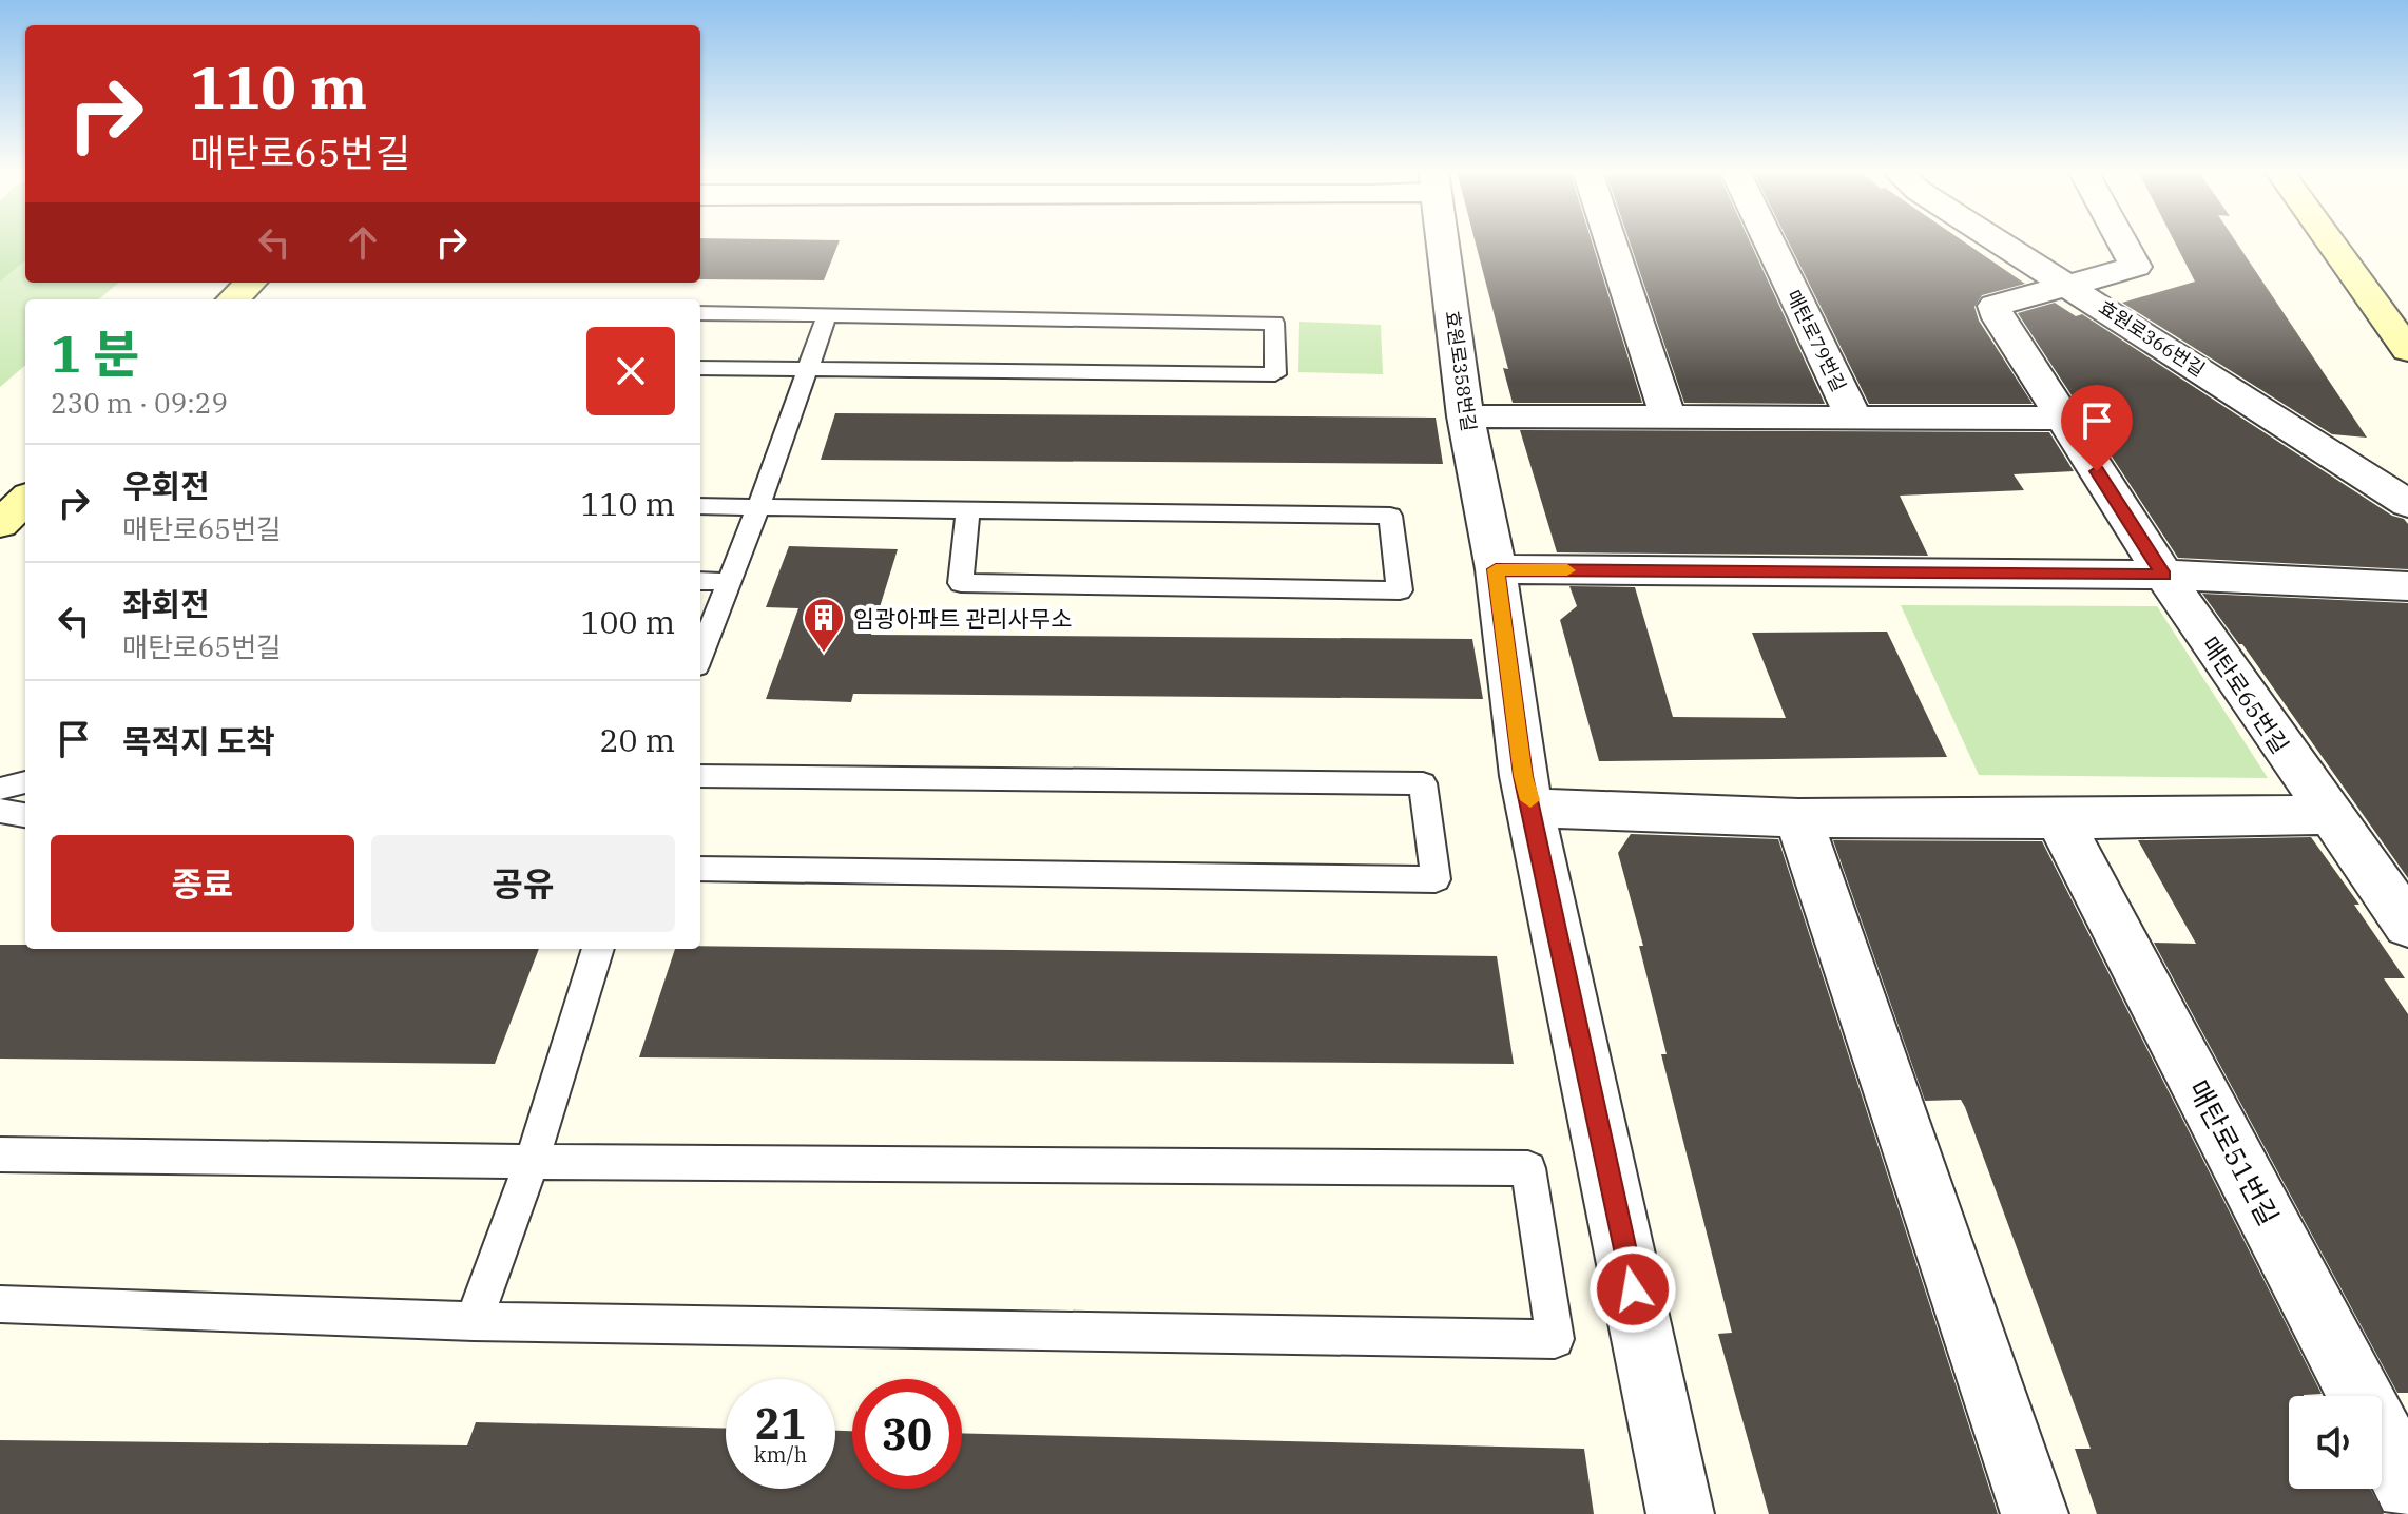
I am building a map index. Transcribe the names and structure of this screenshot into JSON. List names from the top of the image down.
{
  "streets": {
    "street": [
      "효원로366번길",
      "매탄로79번길",
      "효원로358번길",
      "매탄로65번길",
      "매탄로51번길"
    ]
  },
  "crossings": [
    ["효원로366번길", "매탄로65번길"]
  ],
  "places": {
    "building": ["임광아파트 관리사무소"]
  },
  "page": {
    "turn": ["110 m", "매탄로65번길"],
    "heading": ["1 분", "230 m · 09:29"],
    "list": [
      {
        "name": "우회전",
        "note": "매탄로65번길",
        "value": "110 m"
      },
      {
        "name": "좌회전",
        "note": "매탄로65번길",
        "value": "100 m"
      },
      {
        "name": "목적지 도착",
        "value": "20 m"
      }
    ],
    "buttons": ["종료", "공유"],
    "speed": "21 km/h",
    "limit": "30"
  }
}
